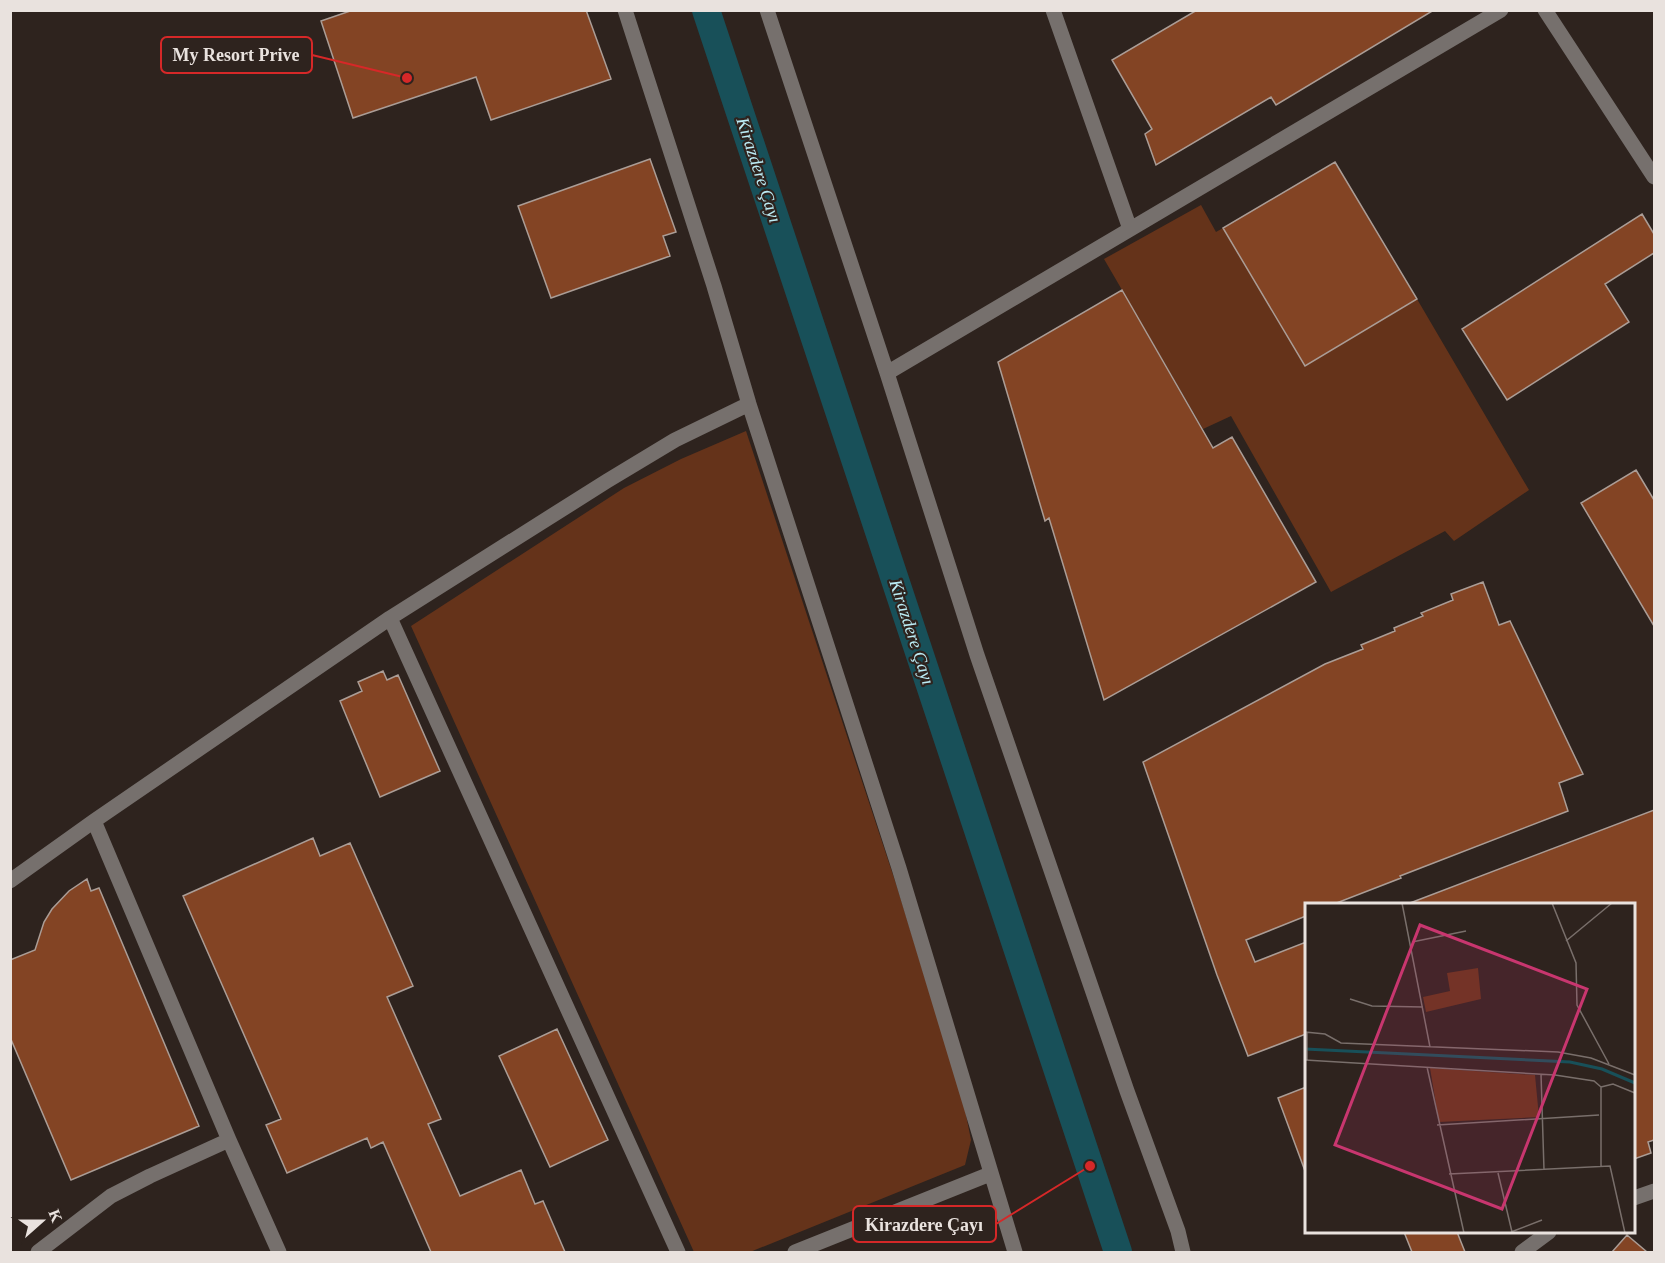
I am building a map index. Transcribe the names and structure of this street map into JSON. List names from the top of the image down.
{
  "water": ["Kirazdere Çayı"],
  "places": ["My Resort Prive", "Kirazdere Çayı"],
  "north": "right"
}
